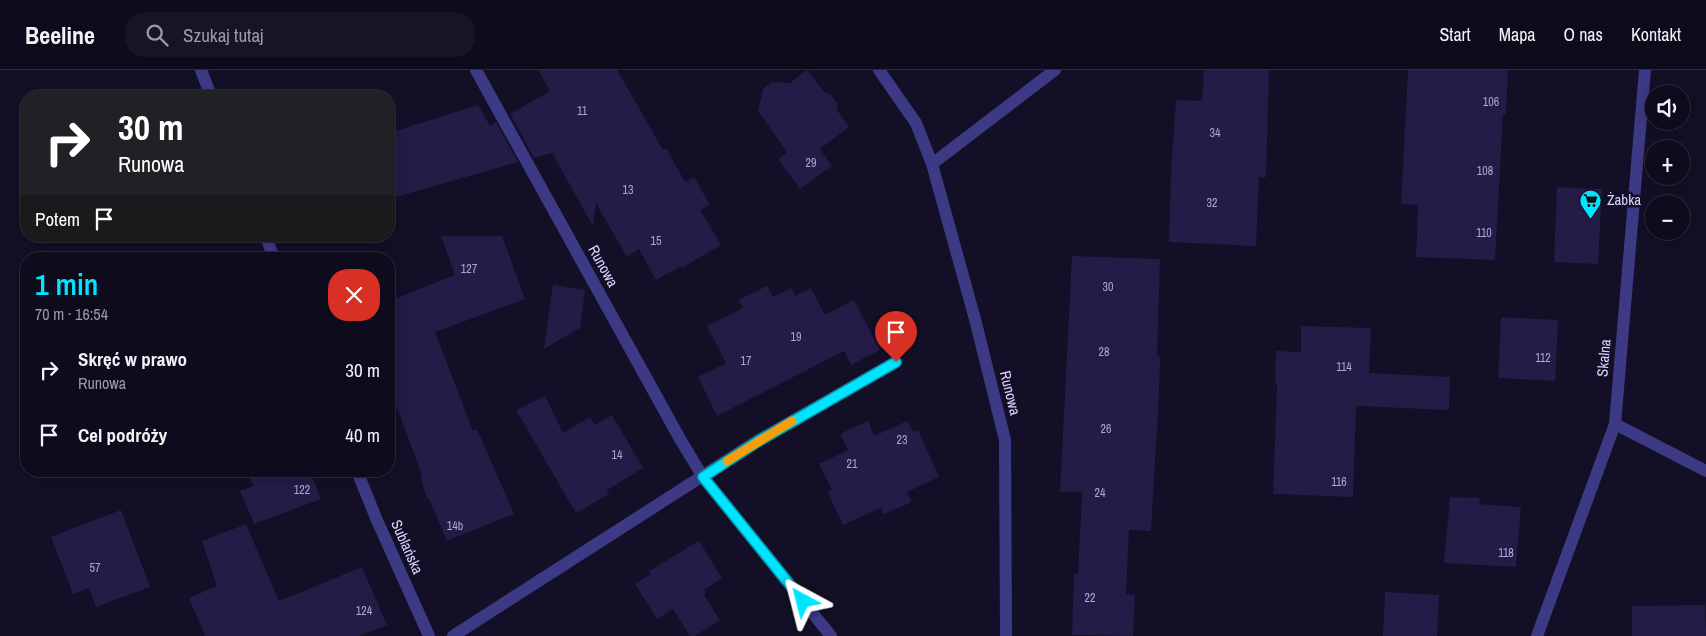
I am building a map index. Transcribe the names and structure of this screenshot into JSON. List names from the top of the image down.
{
  "streets": {
    "street": ["Runowa", "Skalna", "Sublańska"]
  },
  "places": {
    "supermarket": ["Żabka"]
  },
  "house_numbers": [
    "106",
    "11",
    "34",
    "29",
    "108",
    "13",
    "32",
    "110",
    "15",
    "127",
    "30",
    "19",
    "28",
    "112",
    "17",
    "114",
    "26",
    "23",
    "14",
    "21",
    "116",
    "122",
    "24",
    "14b",
    "118",
    "57",
    "22",
    "124"
  ],
  "page": {
    "header": "Beeline",
    "search": "Szukaj tutaj",
    "nav": [
      "Start",
      "Mapa",
      "O nas",
      "Kontakt"
    ],
    "map_buttons": ["+", "−"],
    "turn": ["30 m", "Runowa"],
    "then": "Potem",
    "heading": ["1 min", "70 m · 16:54"],
    "list": [
      {
        "name": "Skręć w prawo",
        "note": "Runowa",
        "value": "30 m"
      },
      {
        "name": "Cel podróży",
        "value": "40 m"
      }
    ]
  }
}
